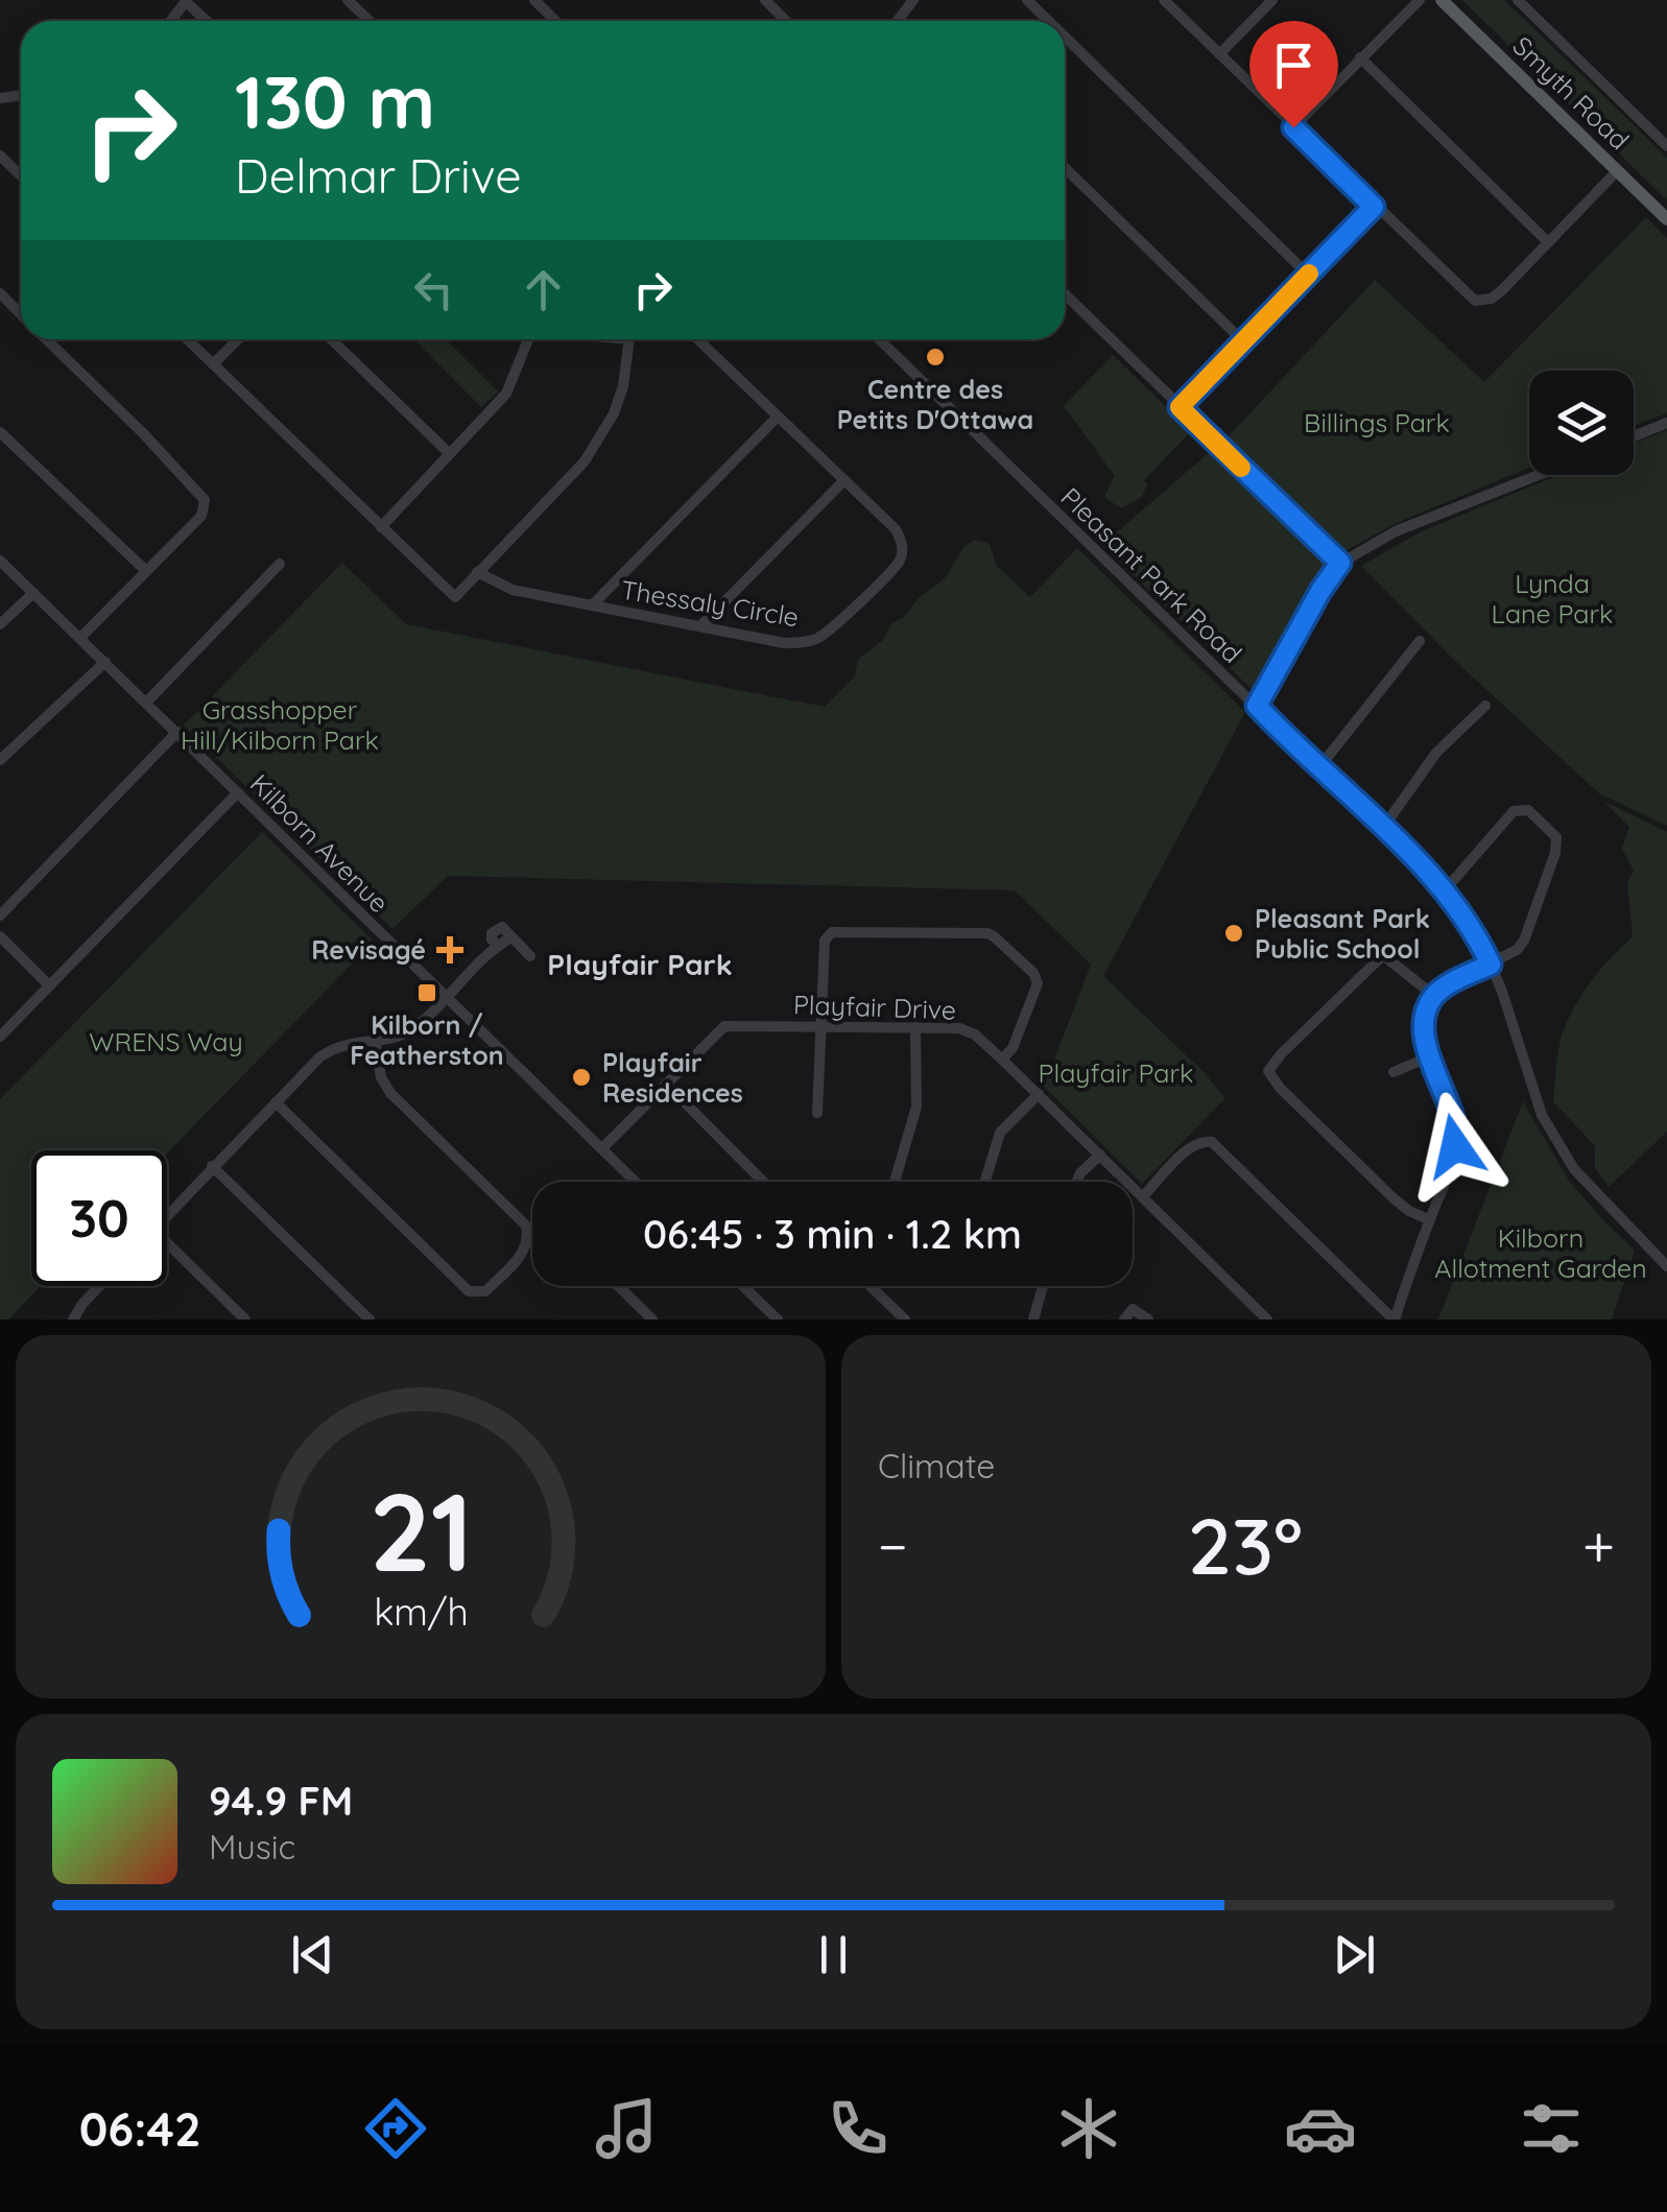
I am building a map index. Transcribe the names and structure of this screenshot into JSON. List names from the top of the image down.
{
  "streets": {
    "main road": ["Smyth Road"],
    "street": [
      "Pleasant Park Road",
      "Thessaly Circle",
      "Kilborn Avenue",
      "Playfair Drive"
    ]
  },
  "crossings": [
    ["Kilborn Avenue", "Playfair Drive"]
  ],
  "districts": ["Playfair Park"],
  "parks": [
    "Billings Park",
    "Lynda Lane Park",
    "Grasshopper Hill/Kilborn Park",
    "WRENS Way",
    "Playfair Park",
    "Kilborn Allotment Garden"
  ],
  "places": {
    "other": ["Centre des Petits D'Ottawa", "Pleasant Park Public School", "Playfair Residences"],
    "health": ["Revisagé"],
    "transit": ["Kilborn / Featherston"]
  },
  "page": {
    "turn": ["130 m", "Delmar Drive"],
    "limit": "30",
    "trip": "06:45 · 3 min · 1.2 km",
    "tile": "Climate",
    "heat": ["−", "23°", "+"],
    "song": ["94.9 FM", "Music"],
    "tabs": "06:42",
    "gauge": ["21", "km/h"]
  }
}
